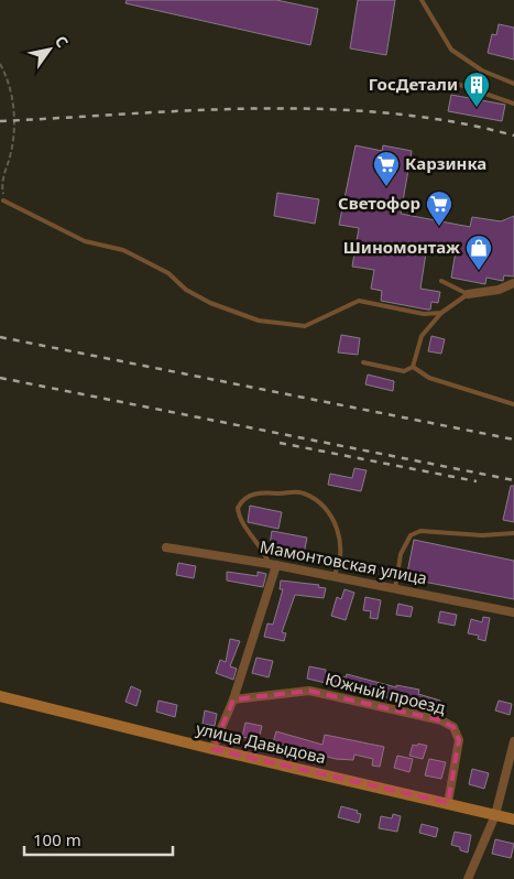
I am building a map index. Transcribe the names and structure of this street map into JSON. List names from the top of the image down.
{
  "streets": {
    "main road": ["улица Давыдова"],
    "street": ["Мамонтовская улица", "Южный проезд"]
  },
  "crossings": [
    ["Южный проезд", "улица Давыдова"]
  ],
  "places": {
    "building": ["ГосДетали"],
    "supermarket": ["Карзинка", "Светофор"],
    "shop": ["Шиномонтаж"]
  },
  "scale_bar": "100 m",
  "north": "top right"
}
